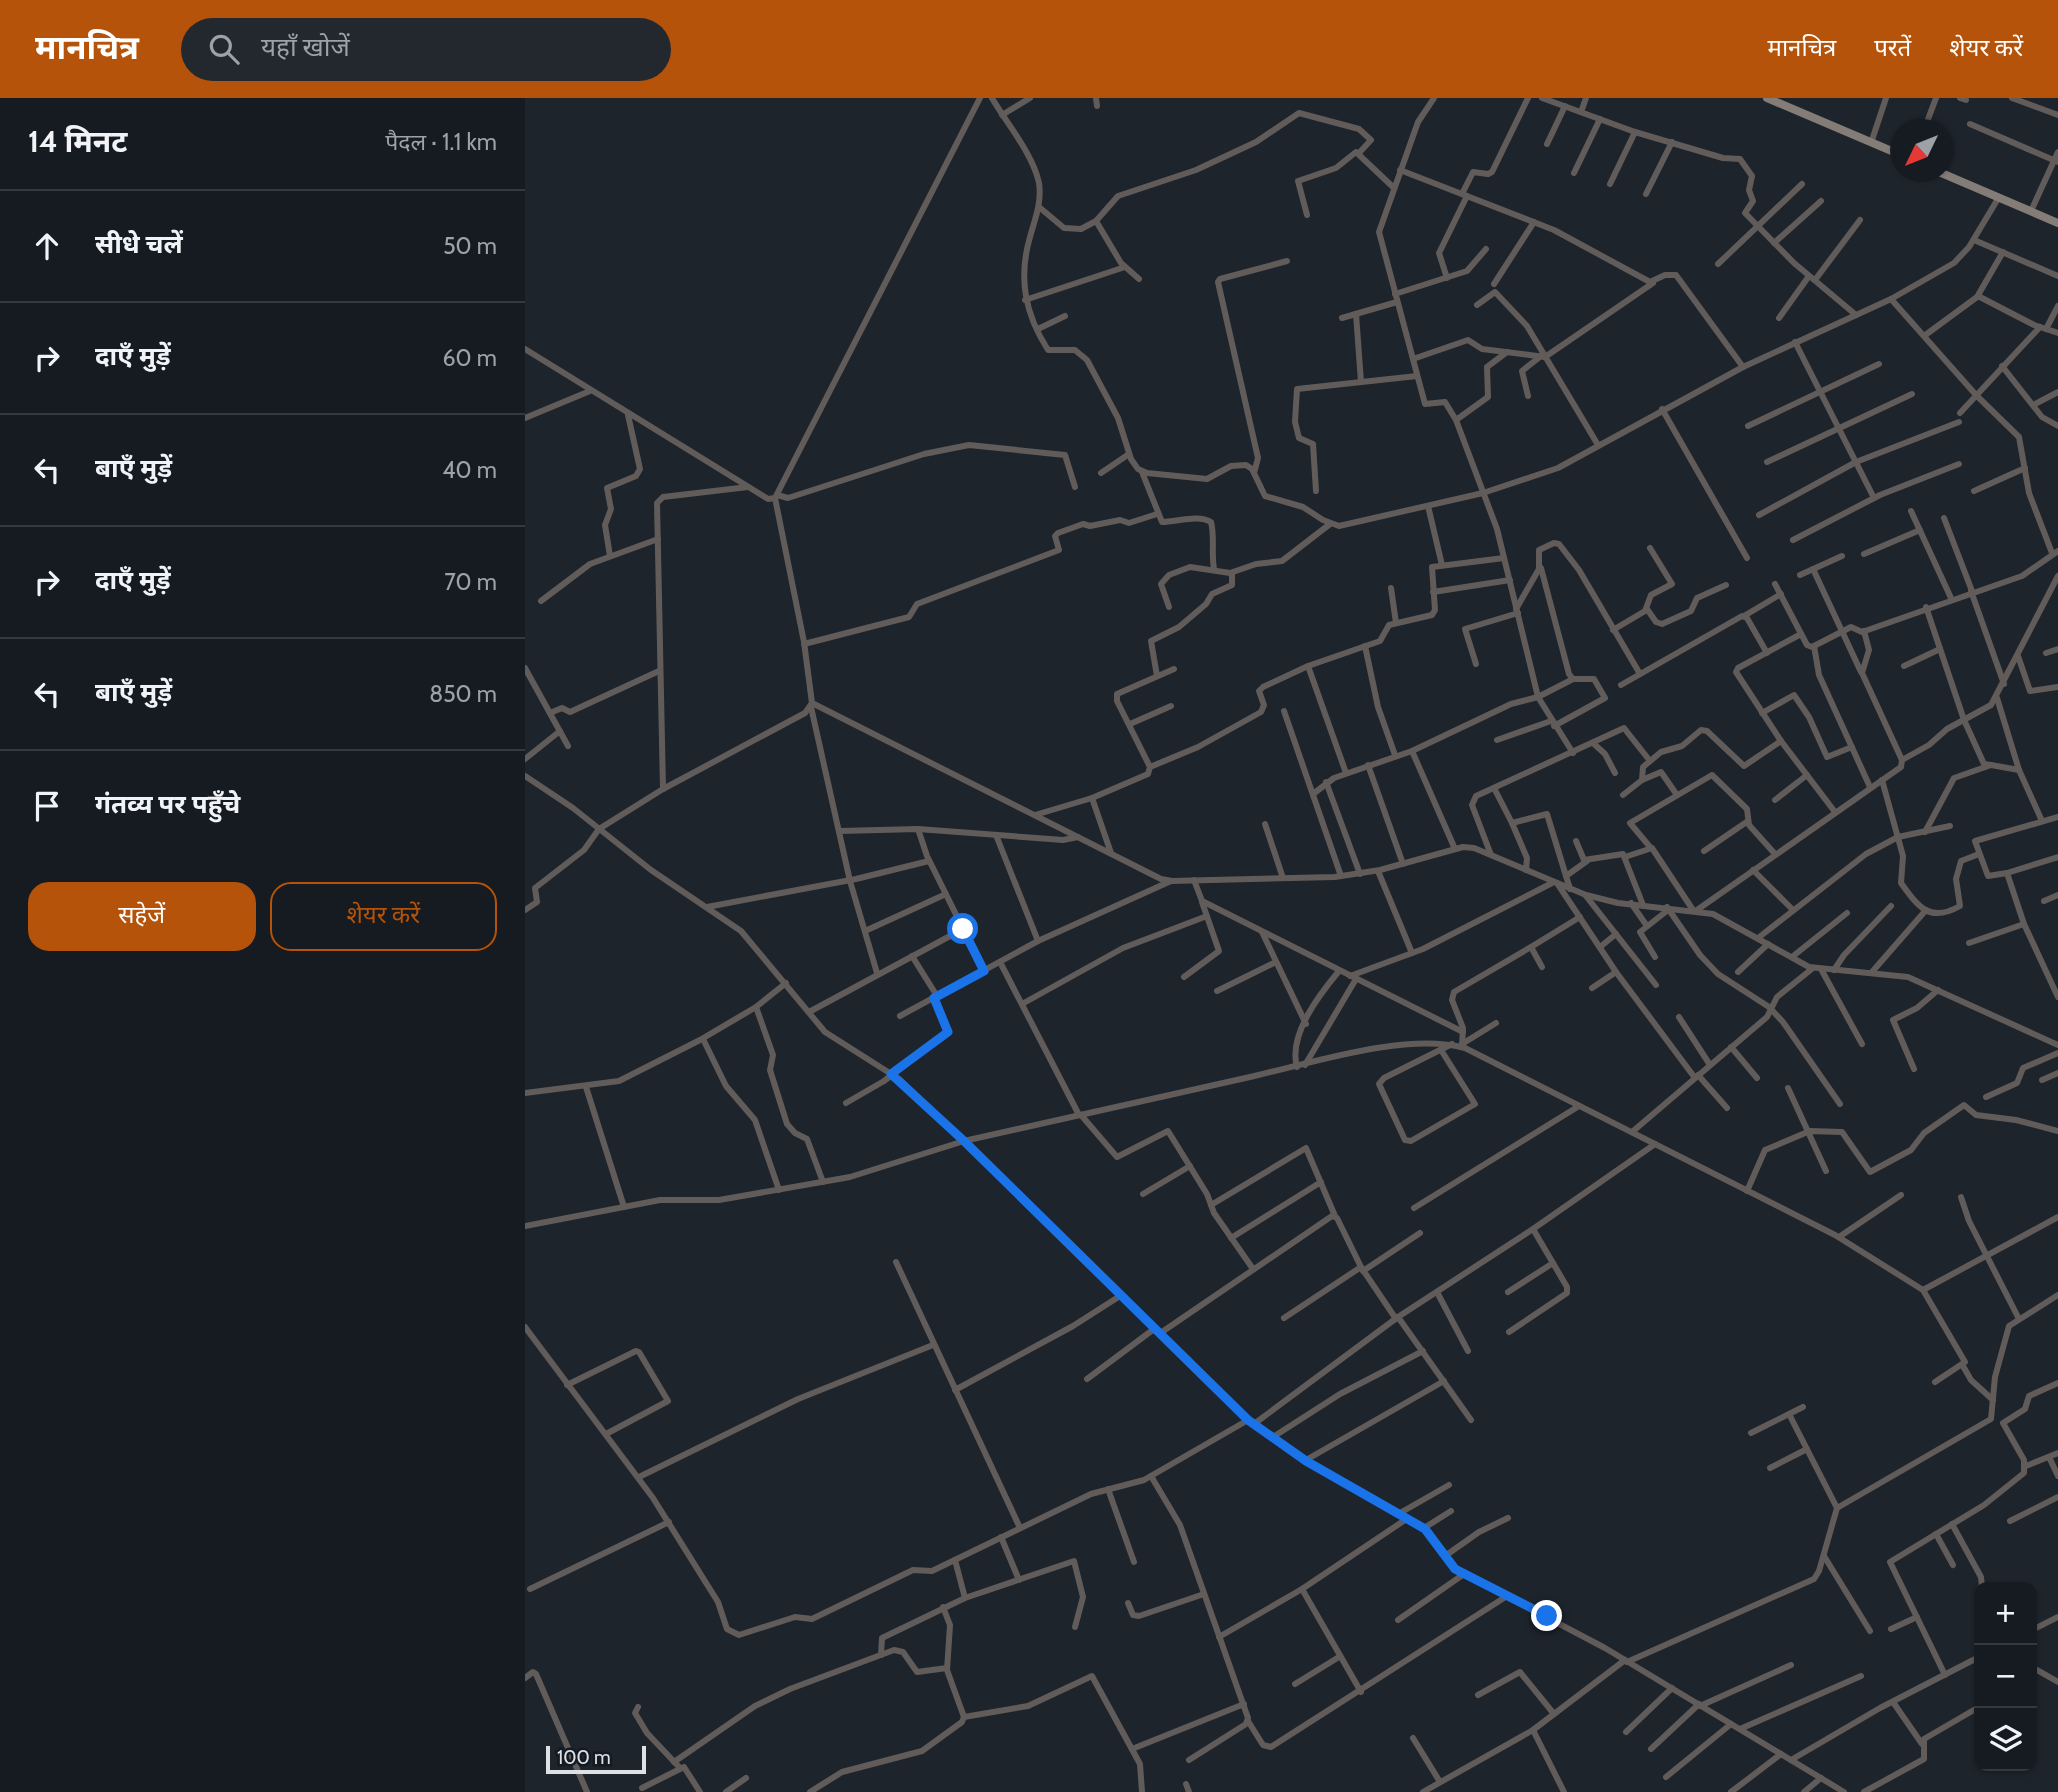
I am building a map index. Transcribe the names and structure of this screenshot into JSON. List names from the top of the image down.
{
  "scale_bar": "100 m",
  "north": "bottom left",
  "page": {
    "header": "मानचित्र",
    "search": "यहाँ खोजें",
    "nav": ["मानचित्र", "परतें", "शेयर करें"],
    "heading": ["14 मिनट", "पैदल · 1.1 km"],
    "list": [
      ["सीधे चलें", "50 m"],
      ["दाएँ मुड़ें", "60 m"],
      ["बाएँ मुड़ें", "40 m"],
      ["दाएँ मुड़ें", "70 m"],
      ["बाएँ मुड़ें", "850 m"],
      "गंतव्य पर पहुँचे"
    ],
    "buttons": ["सहेजें", "शेयर करें"],
    "map_buttons": ["+", "−"],
    "scale": "100 m"
  }
}
